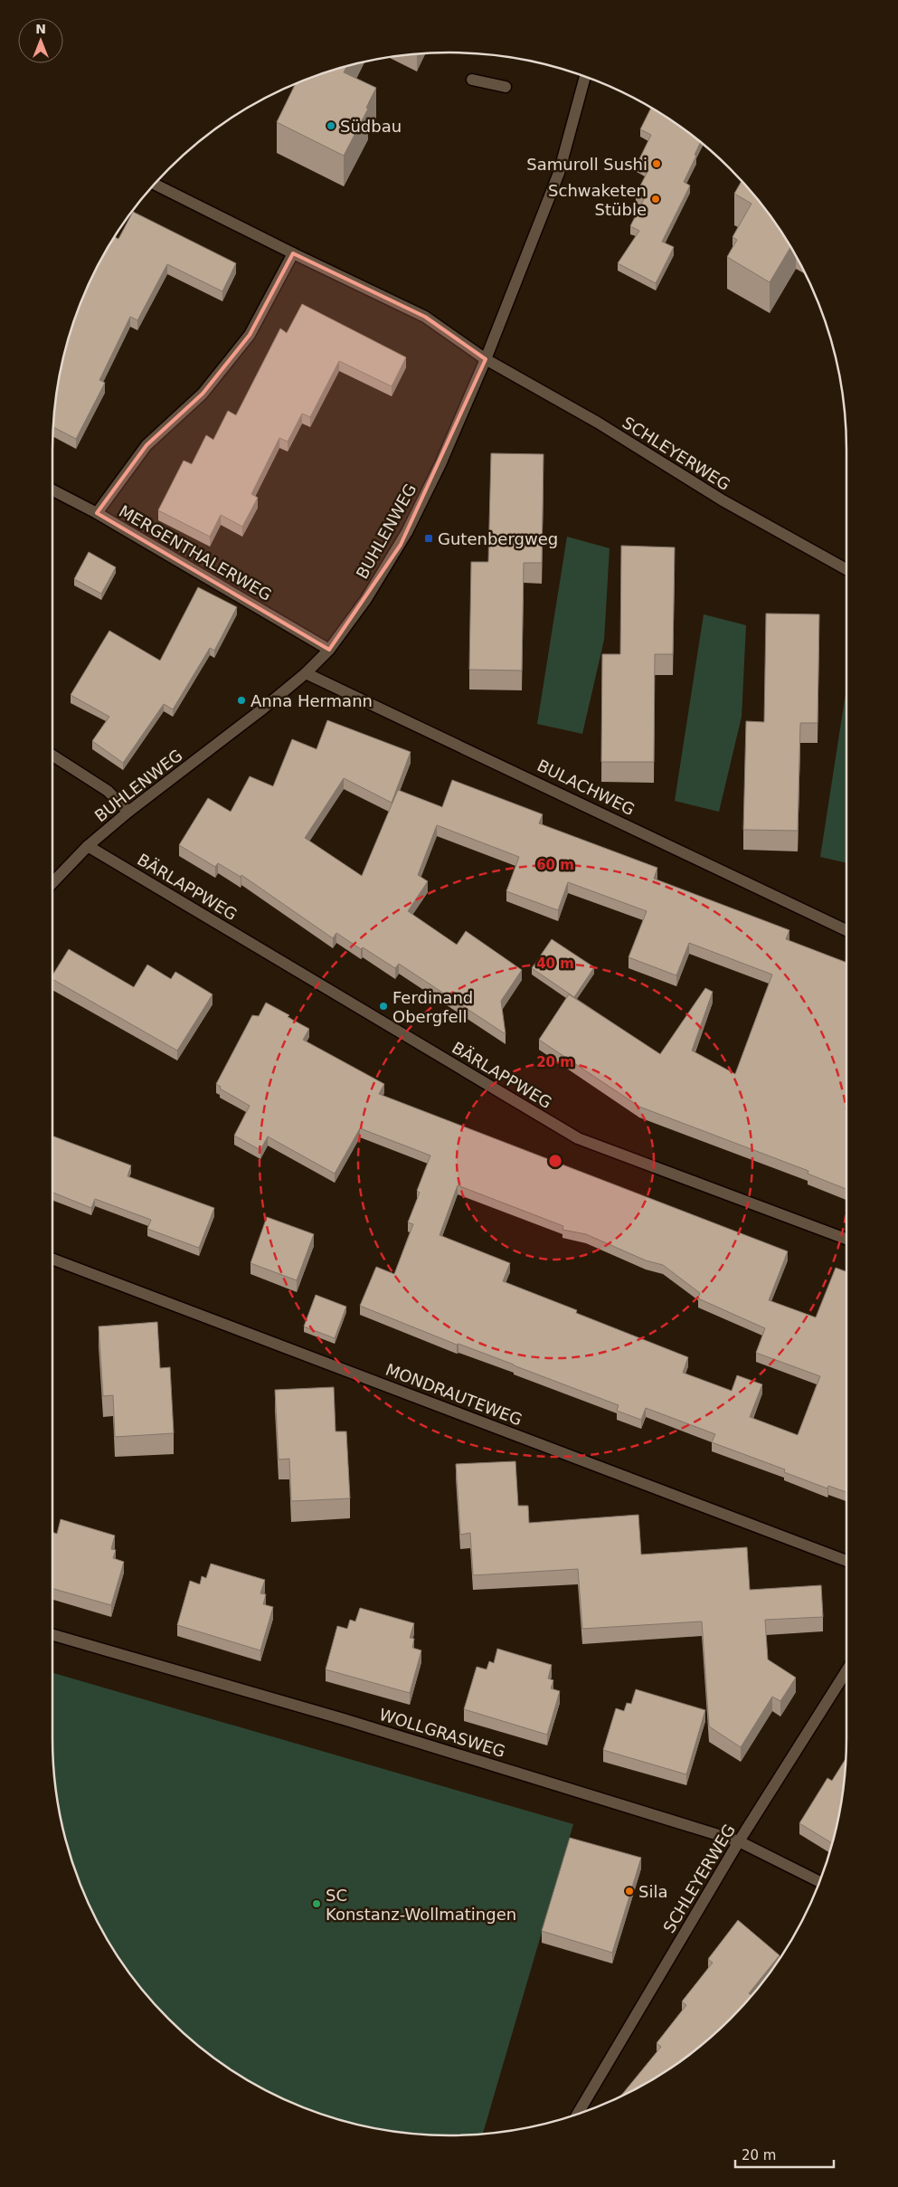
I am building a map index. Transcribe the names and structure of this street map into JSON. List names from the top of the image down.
{
  "streets": {
    "street": [
      "SCHLEYERWEG",
      "BUHLENWEG",
      "MERGENTHALERWEG",
      "BULACHWEG",
      "BÄRLAPPWEG",
      "MONDRAUTEWEG",
      "WOLLGRASWEG"
    ]
  },
  "crossings": [
    ["SCHLEYERWEG", "BUHLENWEG"],
    ["SCHLEYERWEG", "WOLLGRASWEG"],
    ["BUHLENWEG", "MERGENTHALERWEG"],
    ["BUHLENWEG", "BULACHWEG"],
    ["BUHLENWEG", "BÄRLAPPWEG"]
  ],
  "places": {
    "other": [
      "Südbau",
      "Samuroll Sushi",
      "Schwaketen Stüble",
      "Anna Hermann",
      "Ferdinand Obergfell",
      "Sila",
      "SC Konstanz-Wollmatingen"
    ],
    "transit": ["Gutenbergweg"]
  },
  "scale_bar": "20 m",
  "north": "top",
  "rings": ["60 m", "40 m", "20 m"]
}
